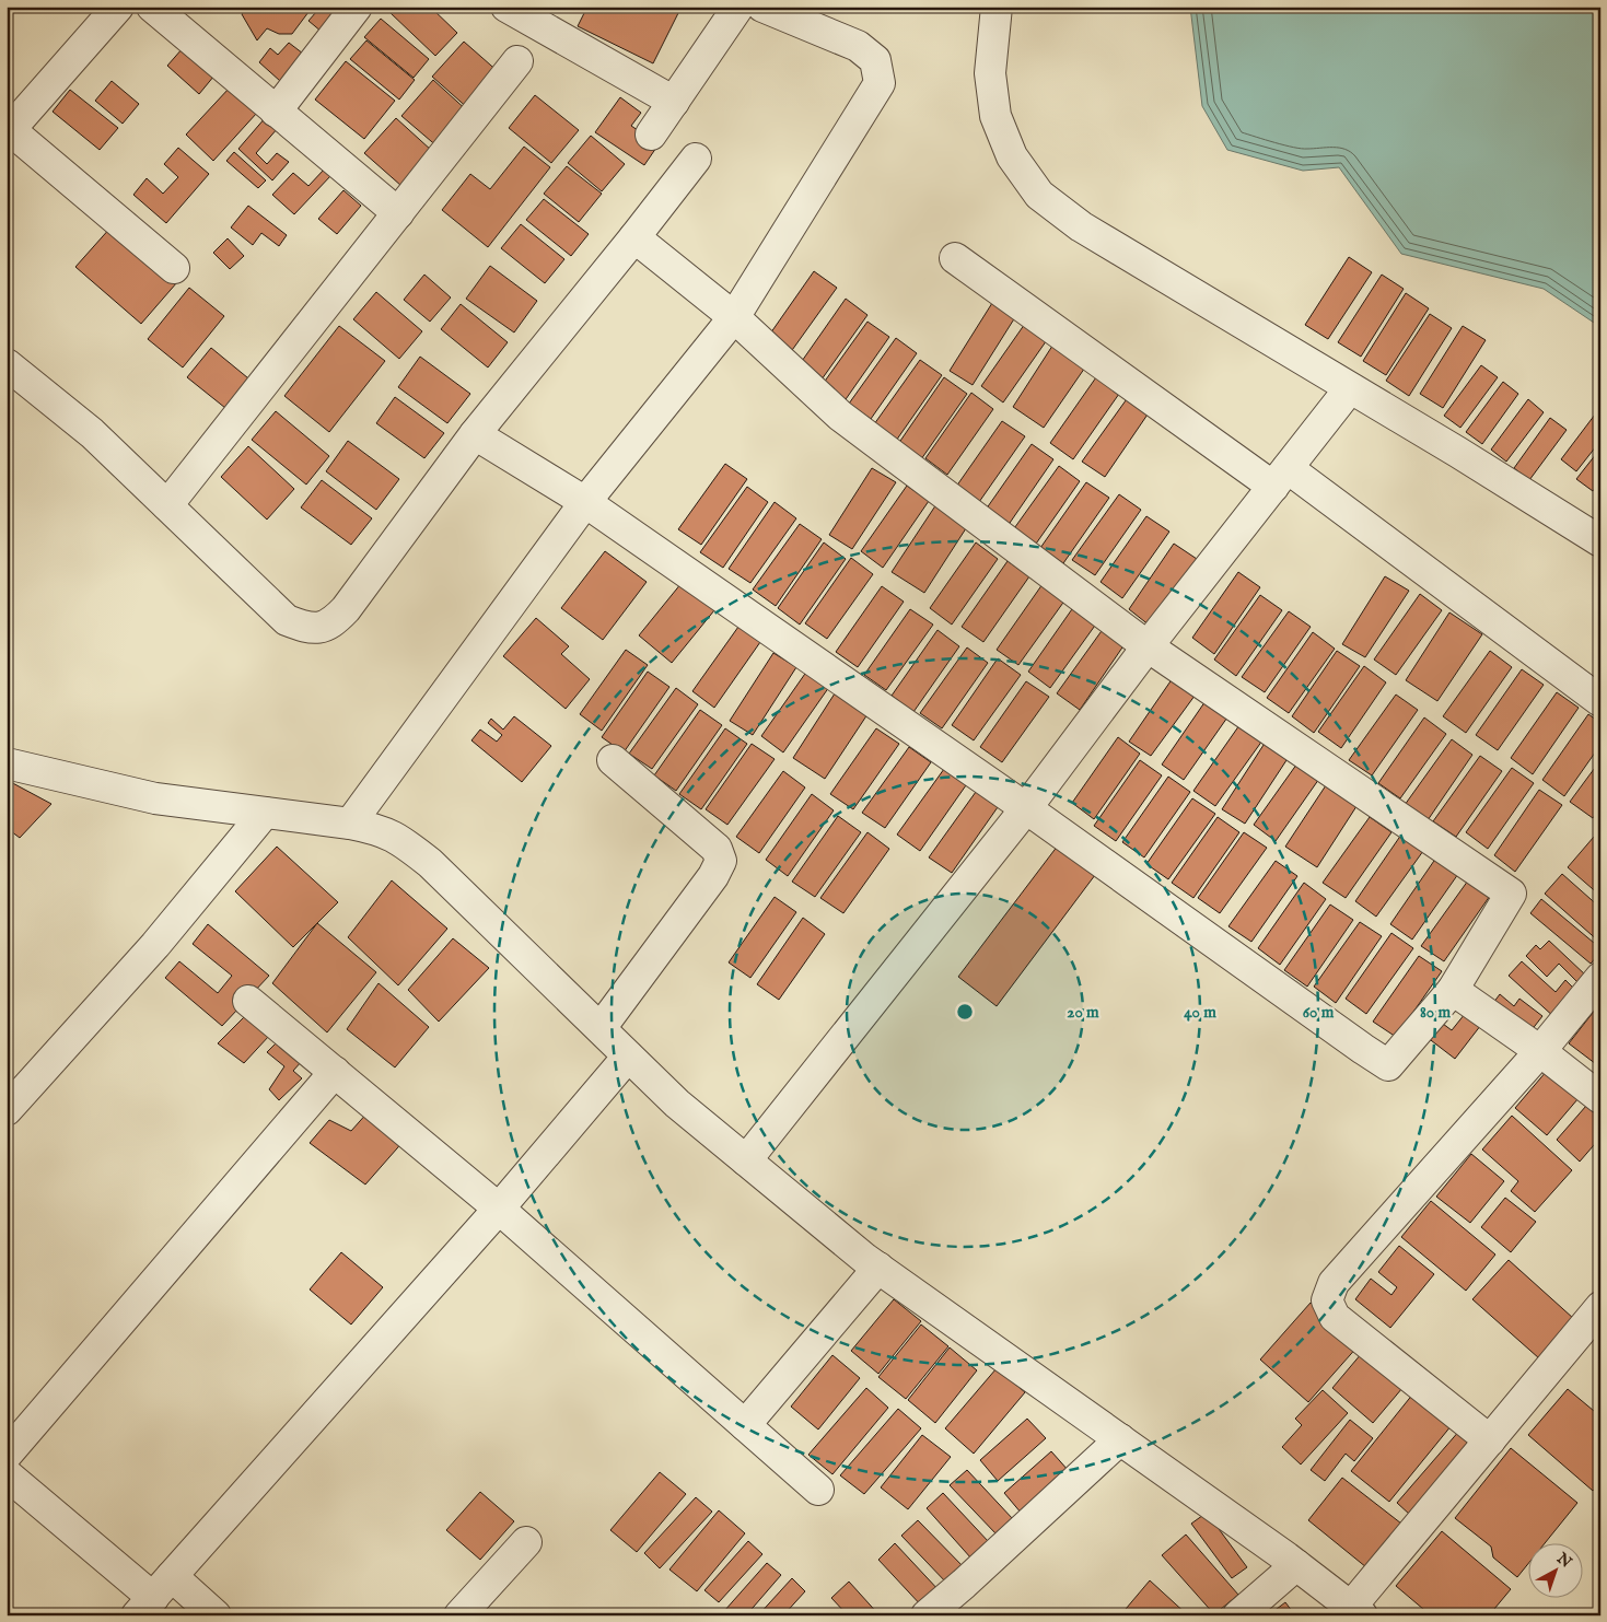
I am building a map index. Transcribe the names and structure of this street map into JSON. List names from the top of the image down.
{
  "north": "top right",
  "rings": [
    "20 m",
    "40 m",
    "60 m",
    "80 m"
  ]
}
